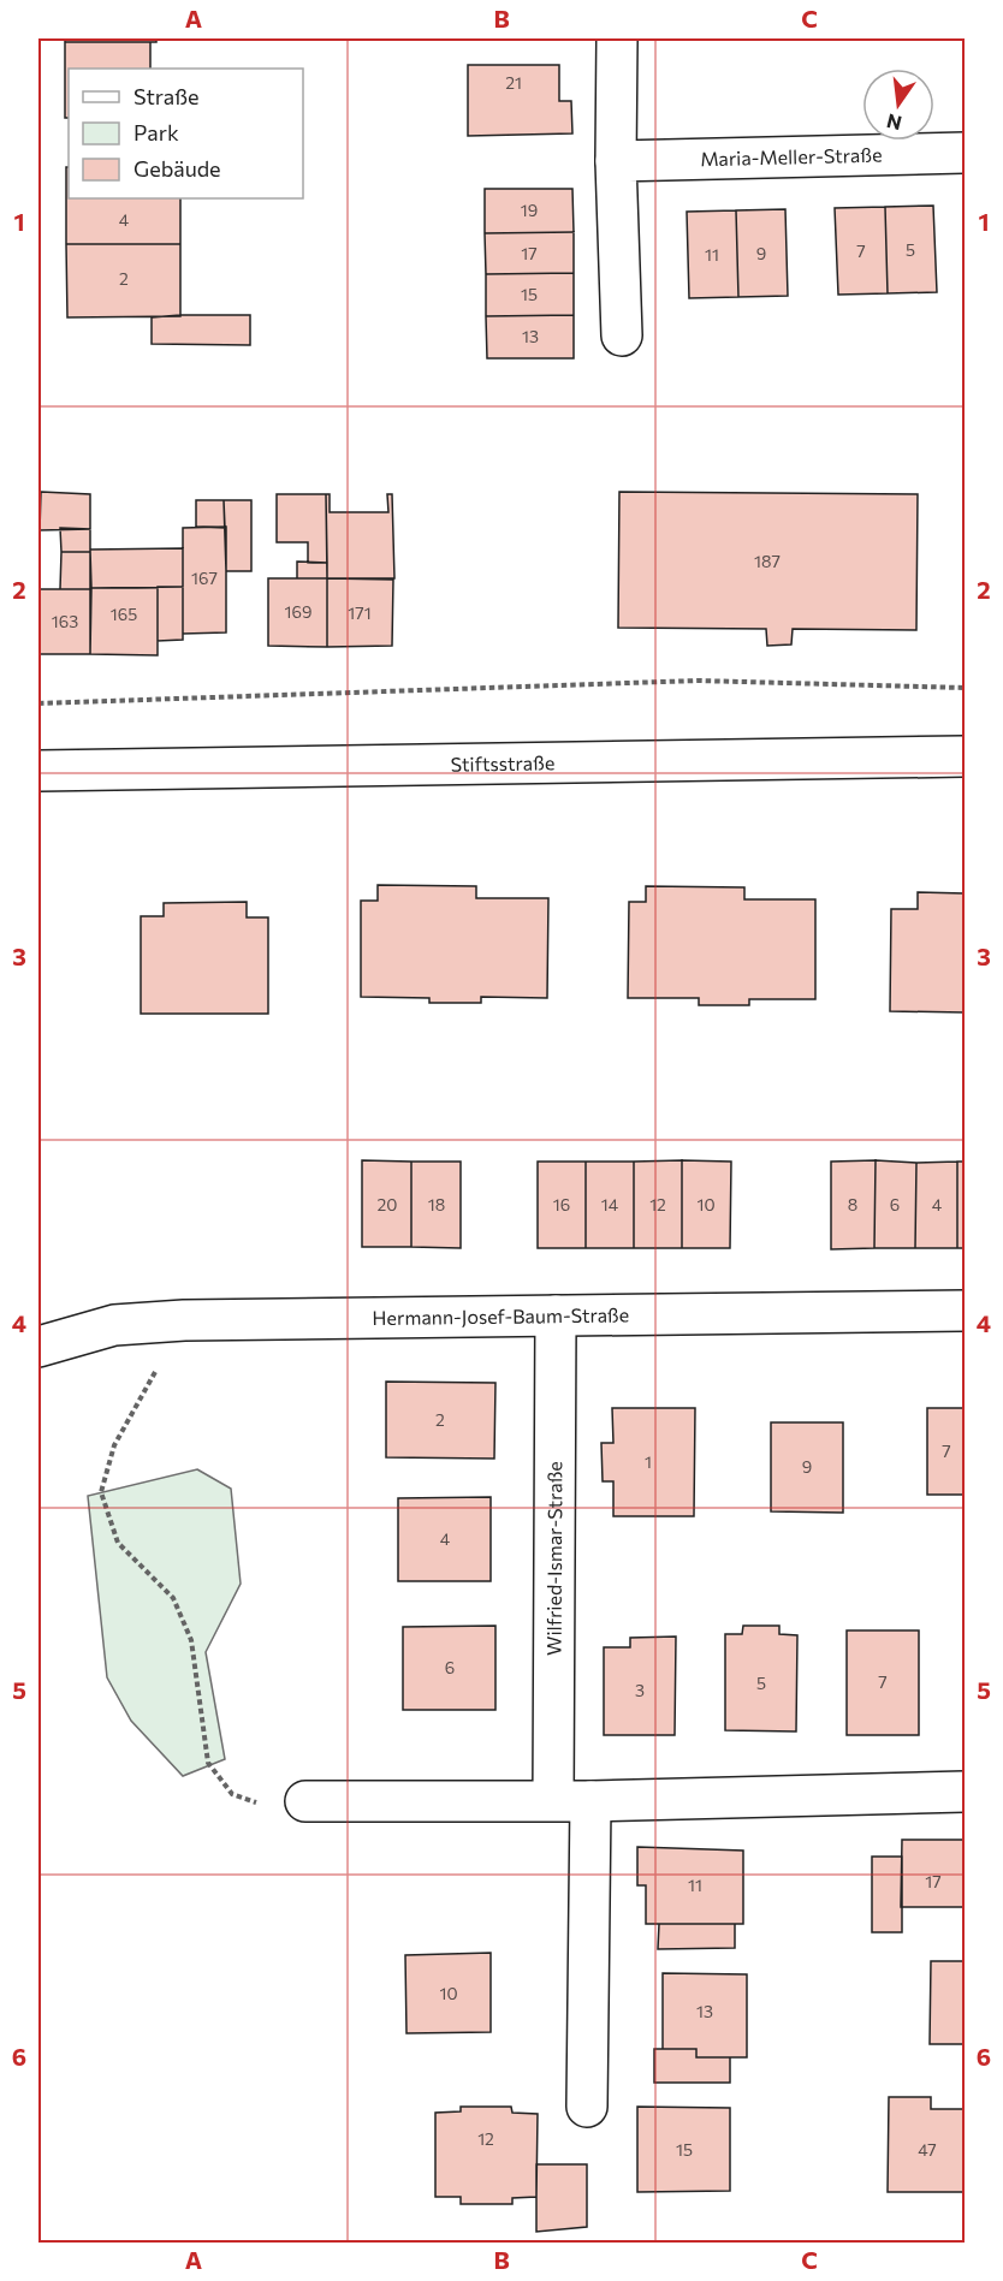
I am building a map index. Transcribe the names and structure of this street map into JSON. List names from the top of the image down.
{
  "streets": {
    "street": [
      "Maria-Meller-Straße",
      "Stiftsstraße",
      "Hermann-Josef-Baum-Straße",
      "Wilfried-Ismar-Straße"
    ]
  },
  "crossings": [
    ["Hermann-Josef-Baum-Straße", "Wilfried-Ismar-Straße"]
  ],
  "house_numbers": [
    "21",
    "19",
    "4",
    "5",
    "7",
    "17",
    "9",
    "11",
    "2",
    "15",
    "13",
    "187",
    "167",
    "169",
    "171",
    "165",
    "163",
    "20",
    "18",
    "16",
    "14",
    "12",
    "10",
    "8",
    "6",
    "4",
    "2",
    "7",
    "1",
    "9",
    "4",
    "6",
    "7",
    "5",
    "3",
    "17",
    "11",
    "10",
    "13",
    "12",
    "15",
    "47"
  ],
  "legend": ["Straße", "Park", "Gebäude"],
  "north": "bottom",
  "grid": {
    "columns": ["A", "B", "C"],
    "rows": [
      "1",
      "2",
      "3",
      "4",
      "5",
      "6"
    ]
  }
}
